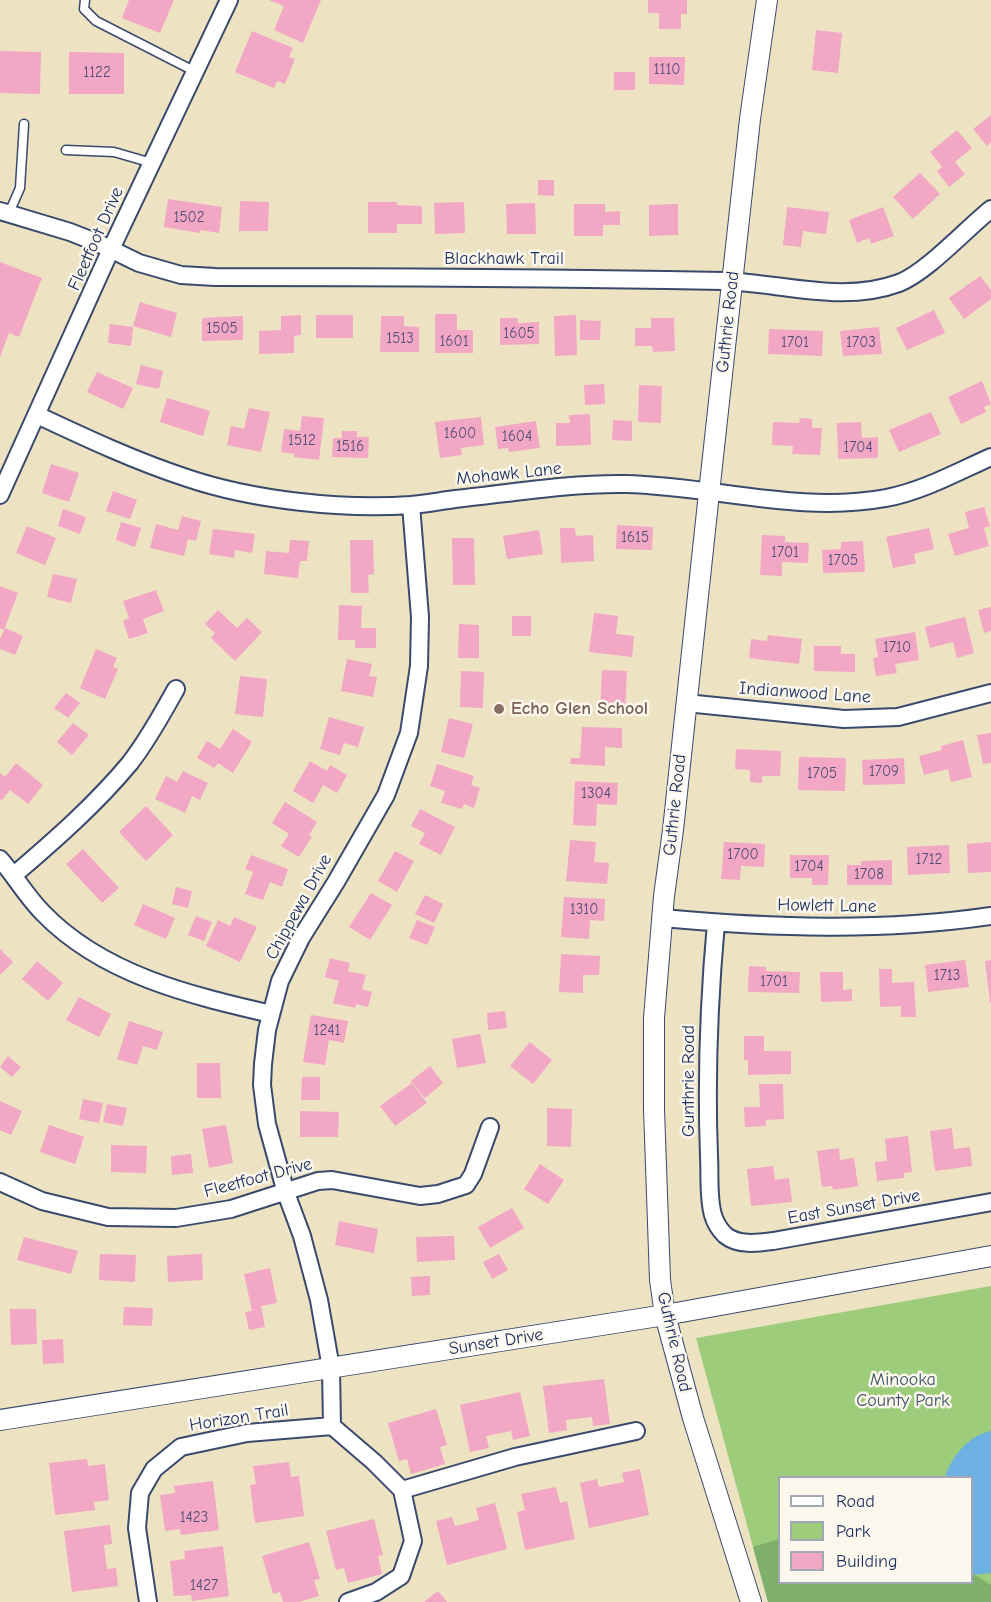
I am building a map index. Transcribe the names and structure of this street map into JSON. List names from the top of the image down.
{
  "streets": {
    "street": [
      "Fleetfoot Drive",
      "Blackhawk Trail",
      "Guthrie Road",
      "Mohawk Lane",
      "Indianwood Lane",
      "Howlett Lane",
      "Chippewa Drive",
      "Gunthrie Road",
      "East Sunset Drive",
      "Sunset Drive",
      "Horizon Trail"
    ]
  },
  "crossings": [
    ["Fleetfoot Drive", "Blackhawk Trail"],
    ["Fleetfoot Drive", "Mohawk Lane"],
    ["Fleetfoot Drive", "Chippewa Drive"],
    ["Blackhawk Trail", "Guthrie Road"],
    ["Guthrie Road", "Mohawk Lane"],
    ["Guthrie Road", "Indianwood Lane"],
    ["Guthrie Road", "Howlett Lane"],
    ["Guthrie Road", "Sunset Drive"],
    ["Mohawk Lane", "Chippewa Drive"],
    ["Howlett Lane", "Gunthrie Road"],
    ["Chippewa Drive", "Sunset Drive"],
    ["Gunthrie Road", "East Sunset Drive"]
  ],
  "parks": ["Minooka County Park"],
  "places": ["Echo Glen School"],
  "house_numbers": [
    "1110",
    "1122",
    "1502",
    "1505",
    "1605",
    "1513",
    "1601",
    "1701",
    "1703",
    "1600",
    "1604",
    "1512",
    "1516",
    "1704",
    "1615",
    "1701",
    "1705",
    "1710",
    "1709",
    "1705",
    "1304",
    "1700",
    "1712",
    "1704",
    "1708",
    "1310",
    "1713",
    "1701",
    "1241",
    "1423",
    "1427"
  ],
  "legend": ["Road", "Park", "Building"]
}
